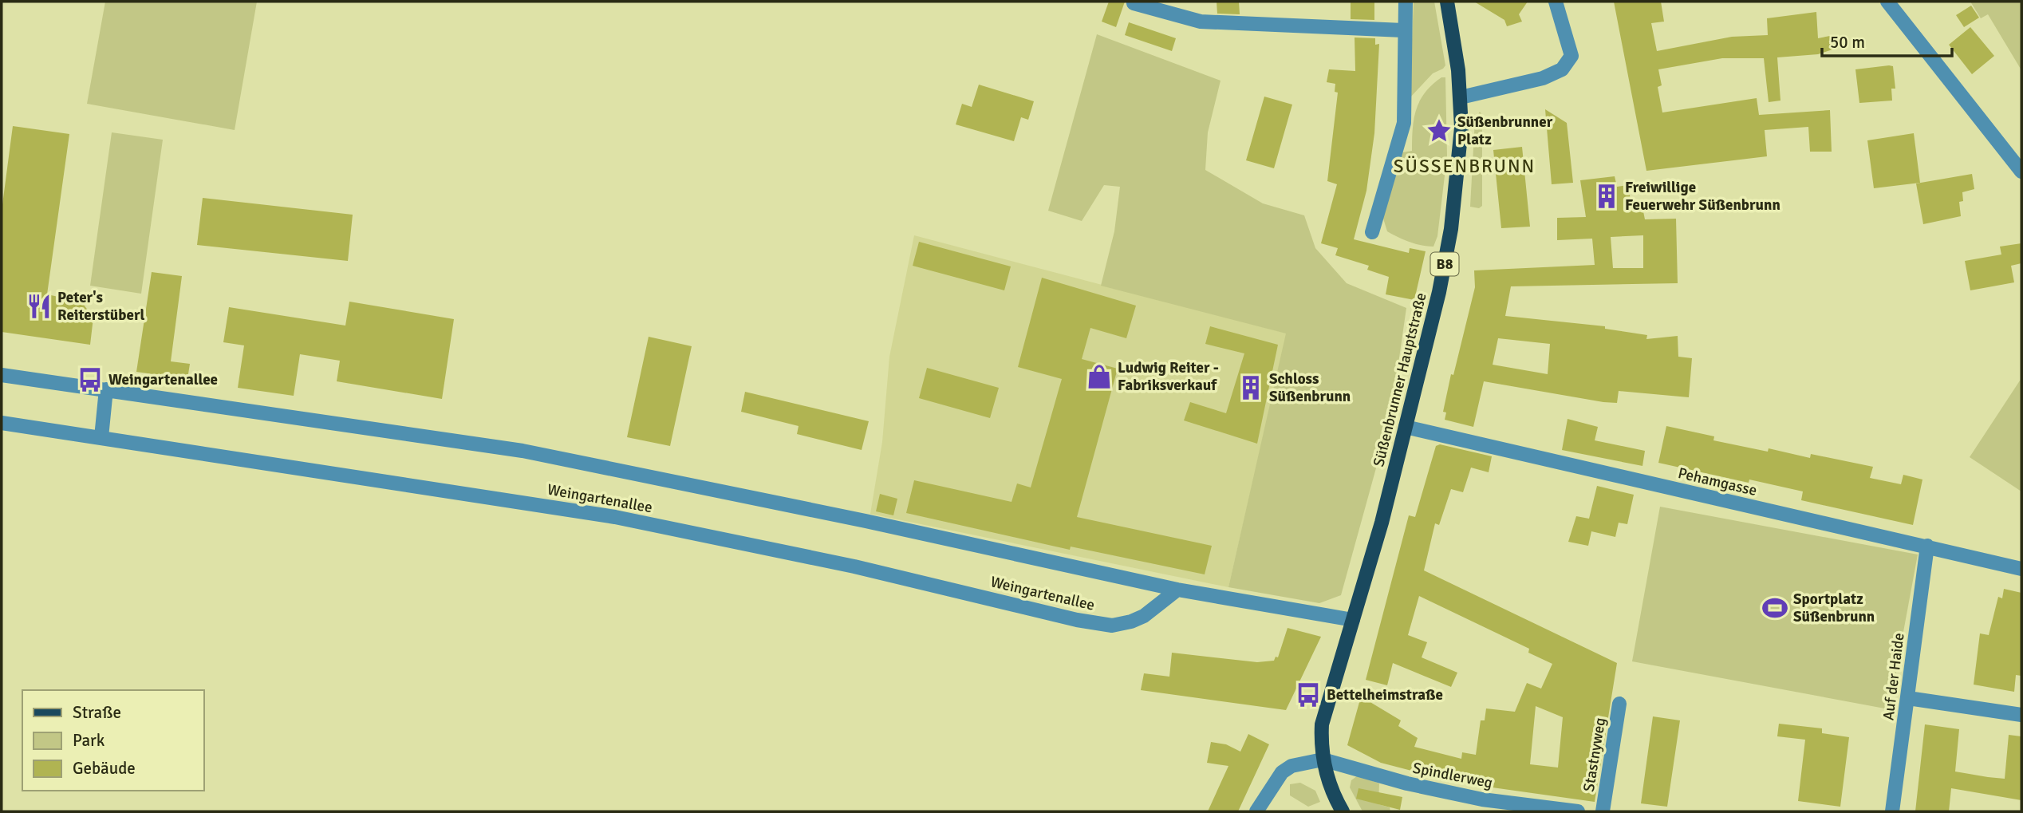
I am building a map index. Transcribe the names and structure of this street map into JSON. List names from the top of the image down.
{
  "streets": {
    "main road": ["B8", "Süßenbrunner Hauptstraße"],
    "street": [
      "Pehamgasse",
      "Weingartenallee",
      "Auf der Haide",
      "Stastnyweg",
      "Spindlerweg"
    ]
  },
  "crossings": [
    ["B8", "Süßenbrunner Hauptstraße"],
    ["B8", "Spindlerweg"],
    ["Süßenbrunner Hauptstraße", "Pehamgasse"],
    ["Süßenbrunner Hauptstraße", "Weingartenallee"],
    ["Süßenbrunner Hauptstraße", "Spindlerweg"],
    ["Pehamgasse", "Auf der Haide"]
  ],
  "districts": ["SÜSSENBRUNN"],
  "places": {
    "place": ["Süßenbrunner Platz"],
    "building": ["Freiwillige Feuerwehr Süßenbrunn", "Schloss Süßenbrunn"],
    "restaurant": ["Peter's Reiterstüberl"],
    "shop": ["Ludwig Reiter - Fabriksverkauf"],
    "bus stop": ["Weingartenallee", "Bettelheimstraße"],
    "sports": ["Sportplatz Süßenbrunn"]
  },
  "legend": ["Straße", "Park", "Gebäude"],
  "scale_bar": "50 m"
}
